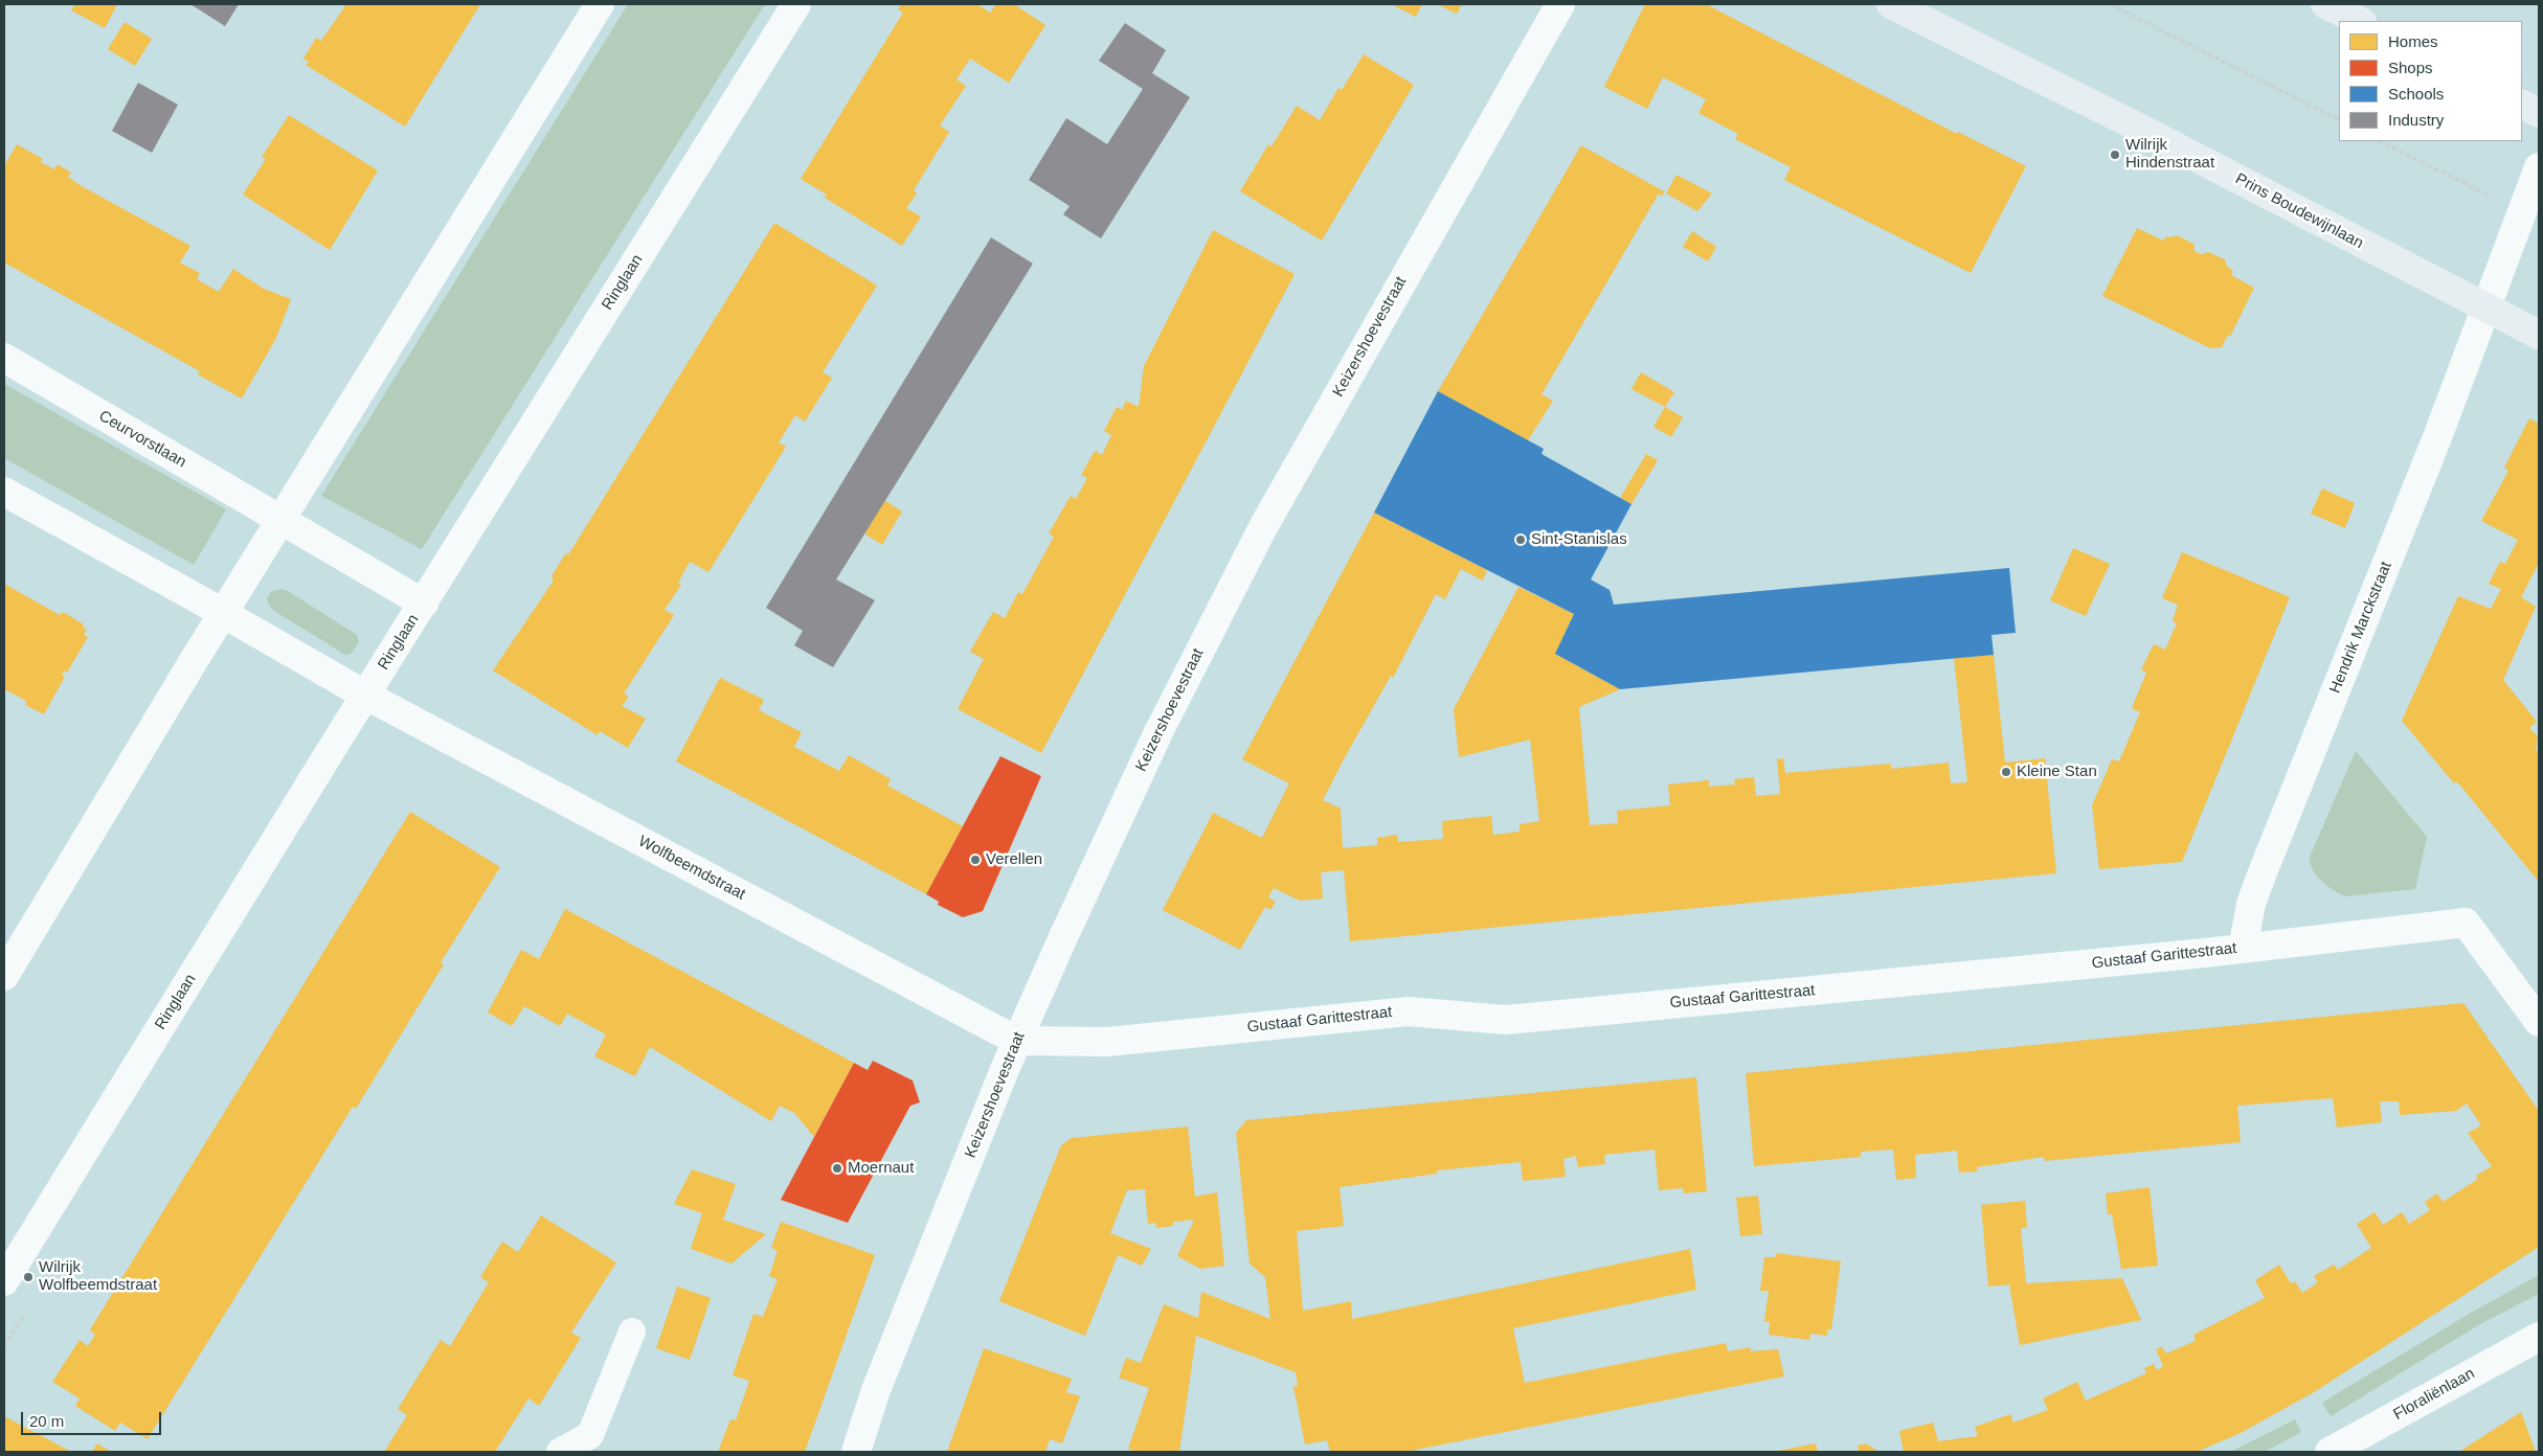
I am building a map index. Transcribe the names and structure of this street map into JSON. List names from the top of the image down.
{
  "streets": {
    "main road": ["Prins Boudewijnlaan"],
    "street": [
      "Ringlaan",
      "Keizershoevestraat",
      "Ceurvorstlaan",
      "Hendrik Marckstraat",
      "Wolfbeemdstraat",
      "Gustaaf Garittestraat",
      "Floraliënlaan"
    ]
  },
  "crossings": [
    ["Prins Boudewijnlaan", "Hendrik Marckstraat"],
    ["Ringlaan", "Ceurvorstlaan"],
    ["Ringlaan", "Wolfbeemdstraat"],
    ["Keizershoevestraat", "Wolfbeemdstraat"],
    ["Keizershoevestraat", "Gustaaf Garittestraat"],
    ["Hendrik Marckstraat", "Gustaaf Garittestraat"],
    ["Wolfbeemdstraat", "Gustaaf Garittestraat"]
  ],
  "places": [
    "Wilrijk Hindenstraat",
    "Sint-Stanislas",
    "Kleine Stan",
    "Verellen",
    "Moernaut",
    "Wilrijk Wolfbeemdstraat"
  ],
  "legend": [
    "Homes",
    "Shops",
    "Schools",
    "Industry"
  ],
  "scale_bar": "20 m"
}
